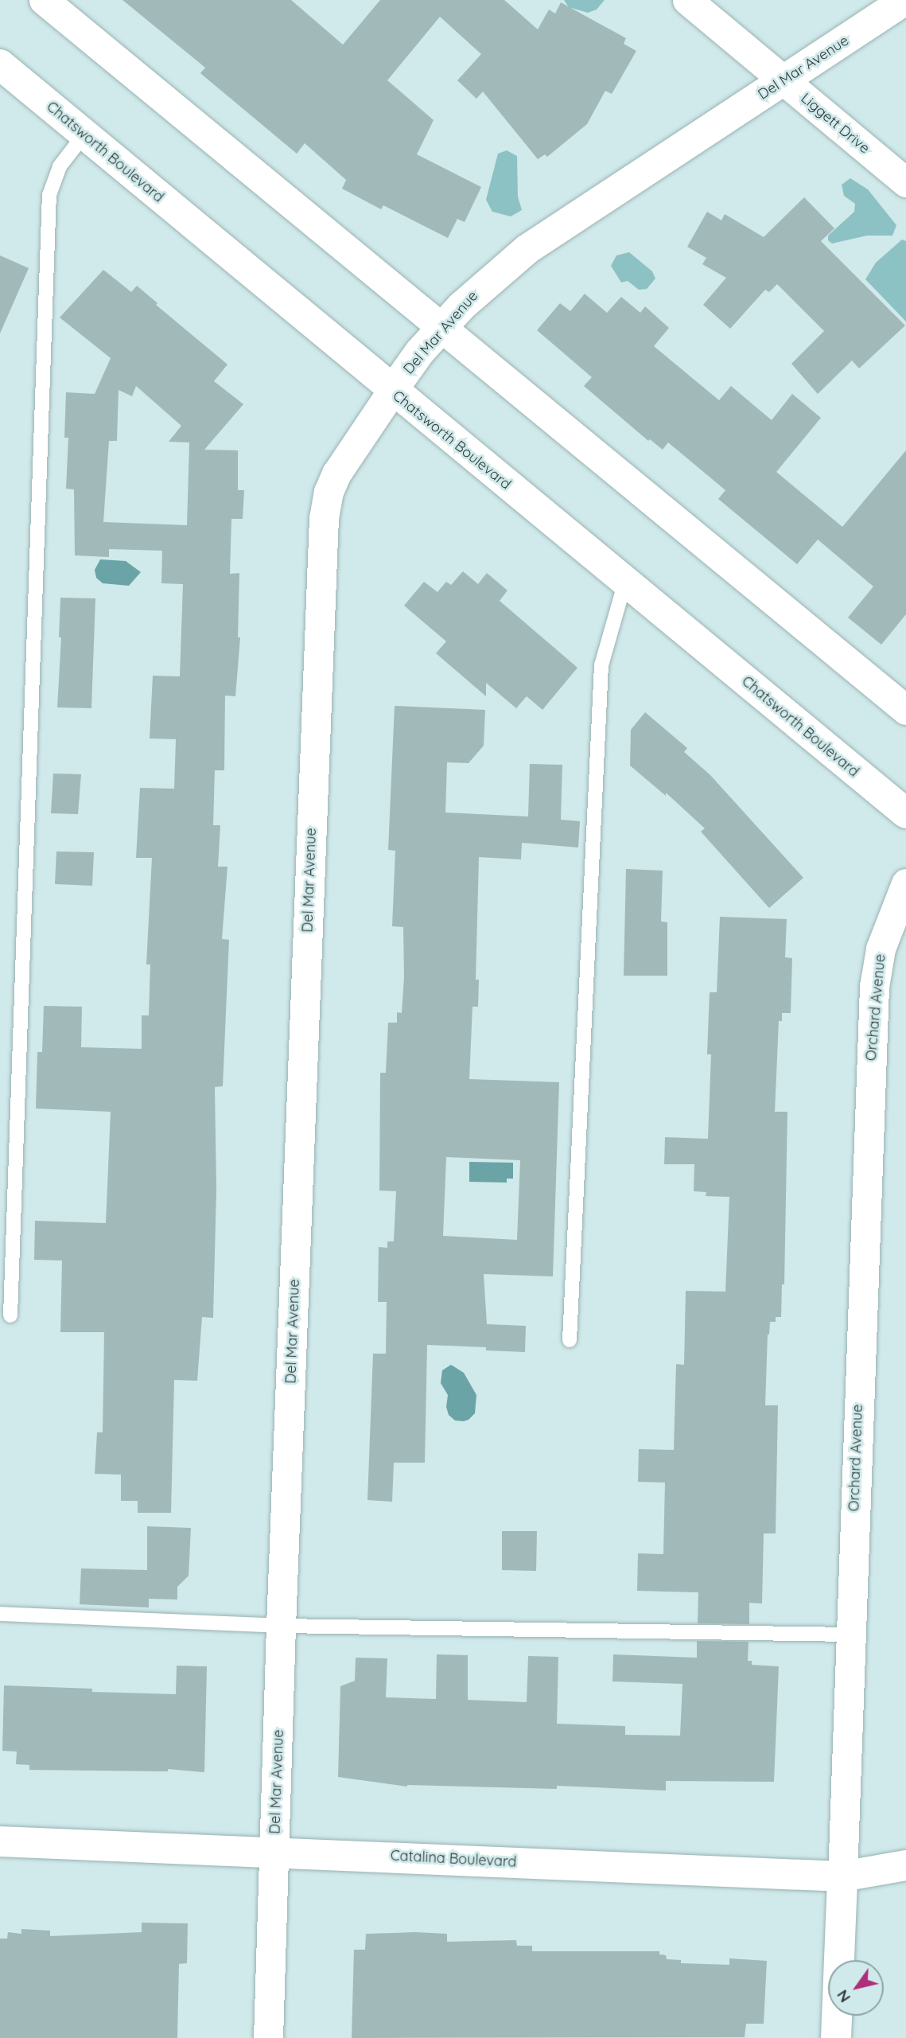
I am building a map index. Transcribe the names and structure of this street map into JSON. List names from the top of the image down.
{
  "streets": {
    "main road": [
      "Del Mar Avenue",
      "Chatsworth Boulevard",
      "Orchard Avenue",
      "Catalina Boulevard"
    ],
    "street": ["Liggett Drive"]
  },
  "crossings": [
    ["Del Mar Avenue", "Liggett Drive"],
    ["Del Mar Avenue", "Chatsworth Boulevard"],
    ["Del Mar Avenue", "Catalina Boulevard"],
    ["Orchard Avenue", "Catalina Boulevard"]
  ],
  "north": "bottom left"
}
